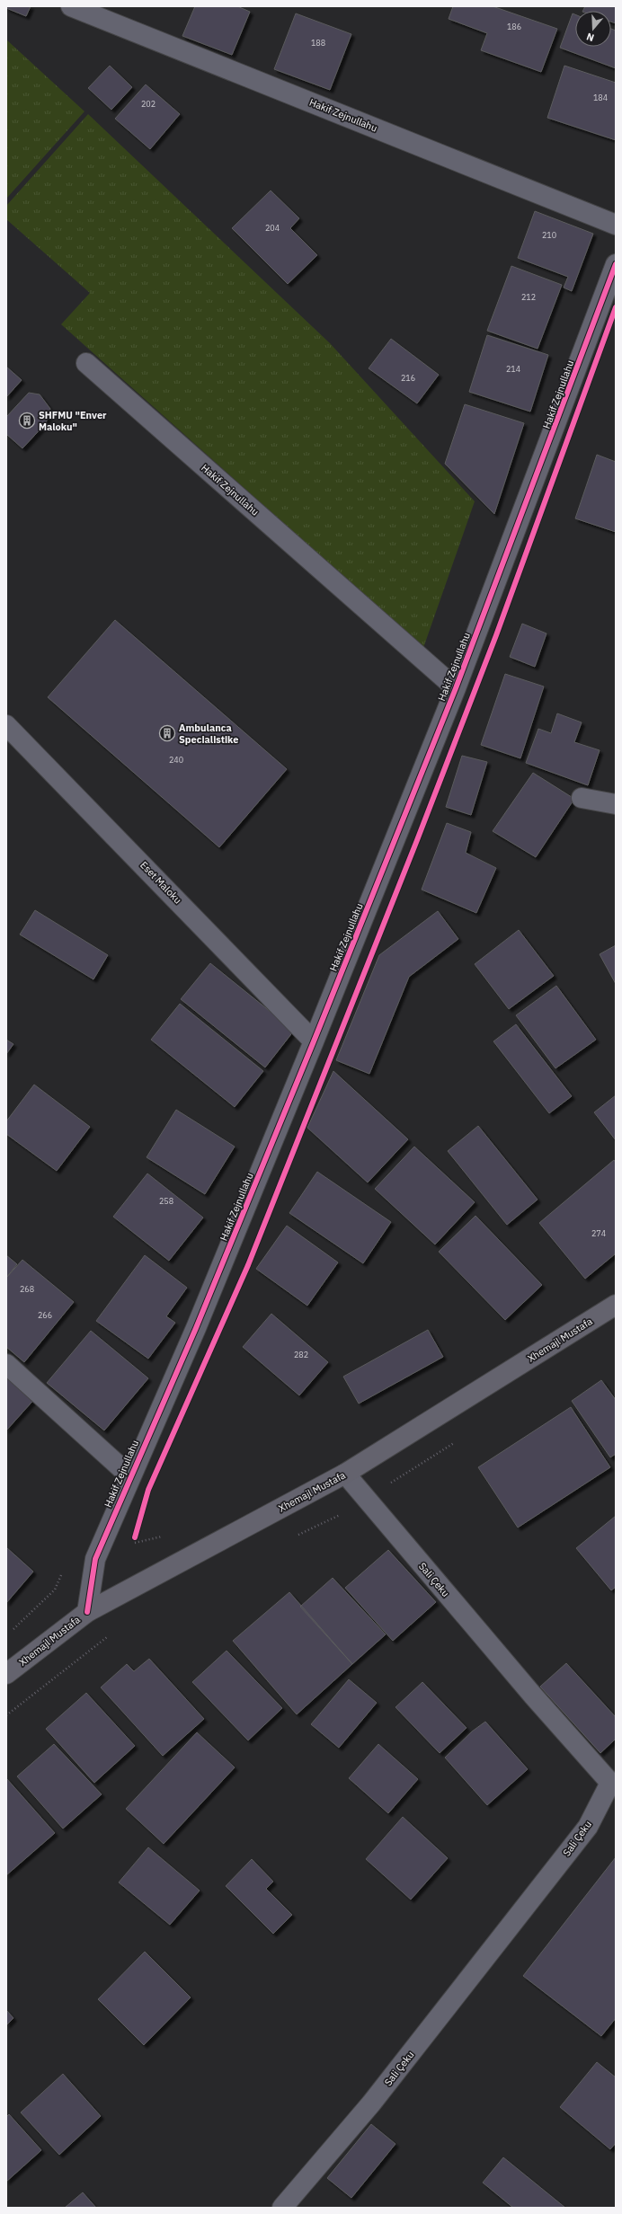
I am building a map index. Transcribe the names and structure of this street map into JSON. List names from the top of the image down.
{
  "streets": {
    "main road": ["Xhemajl Mustafa"],
    "street": ["Hakif Zejnullahu", "Eset Maloku", "Sali Çeku"]
  },
  "crossings": [
    ["Hakif Zejnullahu", "Eset Maloku"],
    ["Hakif Zejnullahu", "Xhemajl Mustafa"],
    ["Xhemajl Mustafa", "Sali Çeku"]
  ],
  "places": {
    "building": ["SHFMU \"Enver Maloku\"", "Ambulanca Specialistike"]
  },
  "house_numbers": [
    "186",
    "188",
    "184",
    "202",
    "204",
    "210",
    "212",
    "214",
    "216",
    "240",
    "258",
    "274",
    "268",
    "266",
    "282"
  ],
  "north": "bottom"
}
